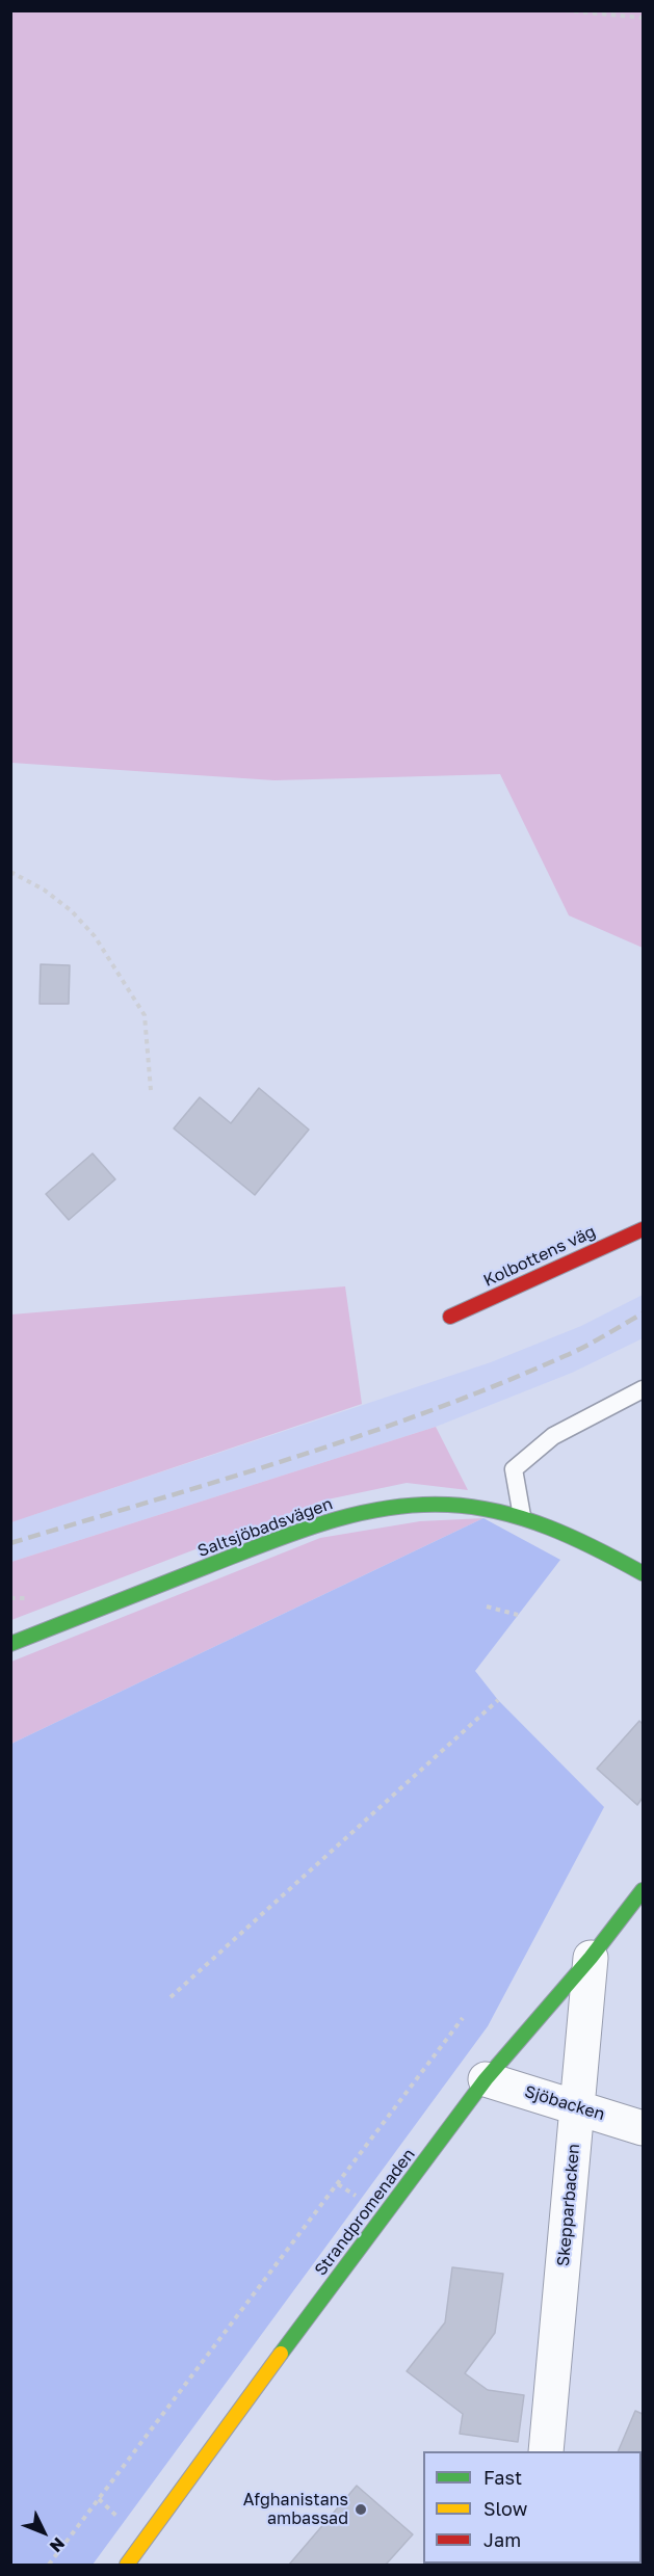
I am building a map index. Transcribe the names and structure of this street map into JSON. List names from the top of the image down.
{
  "streets": {
    "street": [
      "Kolbottens väg",
      "Saltsjöbadsvägen",
      "Sjöbacken",
      "Skepparbacken",
      "Strandpromenaden"
    ]
  },
  "crossings": [
    ["Sjöbacken", "Skepparbacken"],
    ["Sjöbacken", "Strandpromenaden"],
    ["Skepparbacken", "Strandpromenaden"]
  ],
  "places": ["Afghanistans ambassad"],
  "legend": ["Fast", "Slow", "Jam"],
  "north": "bottom right"
}
